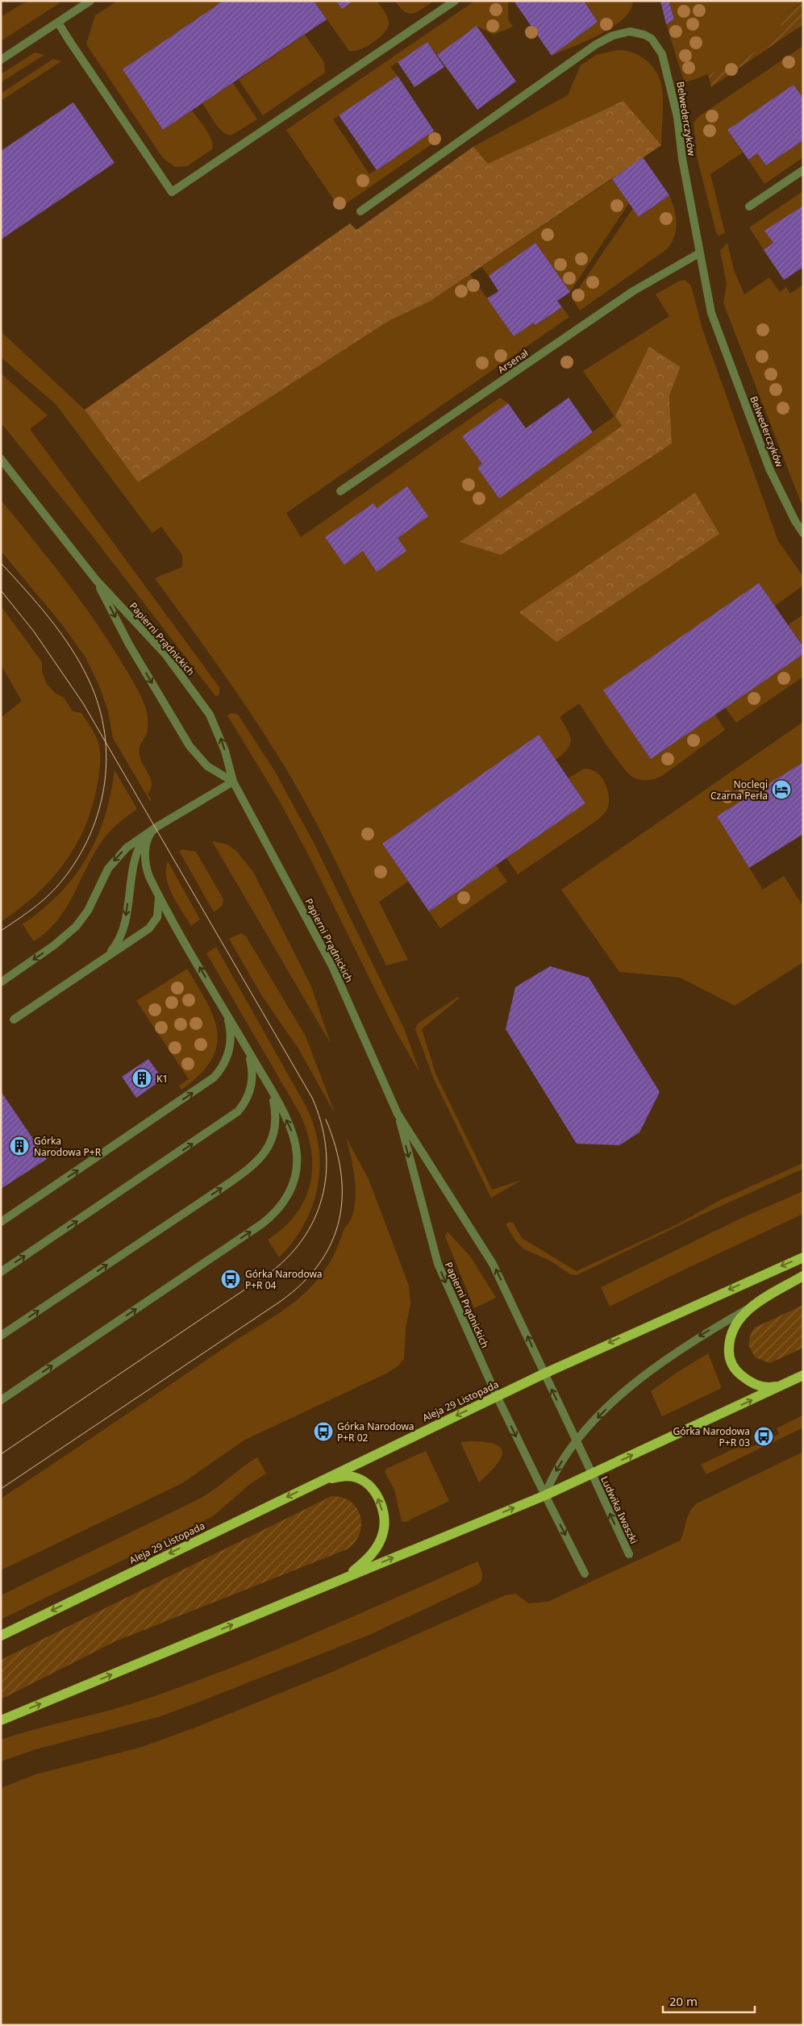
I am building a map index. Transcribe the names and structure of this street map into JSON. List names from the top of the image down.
{
  "streets": {
    "main road": ["Aleja 29 Listopada"],
    "street": [
      "Belwederczyków",
      "Arsenał",
      "Papierni Prądnickich",
      "Ludwika Iwaszki"
    ]
  },
  "crossings": [
    ["Belwederczyków", "Arsenał"],
    ["Papierni Prądnickich", "Aleja 29 Listopada"],
    ["Papierni Prądnickich", "Ludwika Iwaszki"]
  ],
  "places": {
    "hotel": ["Noclegi Czarna Perła"],
    "building": ["K1", "Górka Narodowa P+R"],
    "bus stop": ["Górka Narodowa P+R 04", "Górka Narodowa P+R 02", "Górka Narodowa P+R 03"]
  },
  "scale_bar": "20 m"
}
